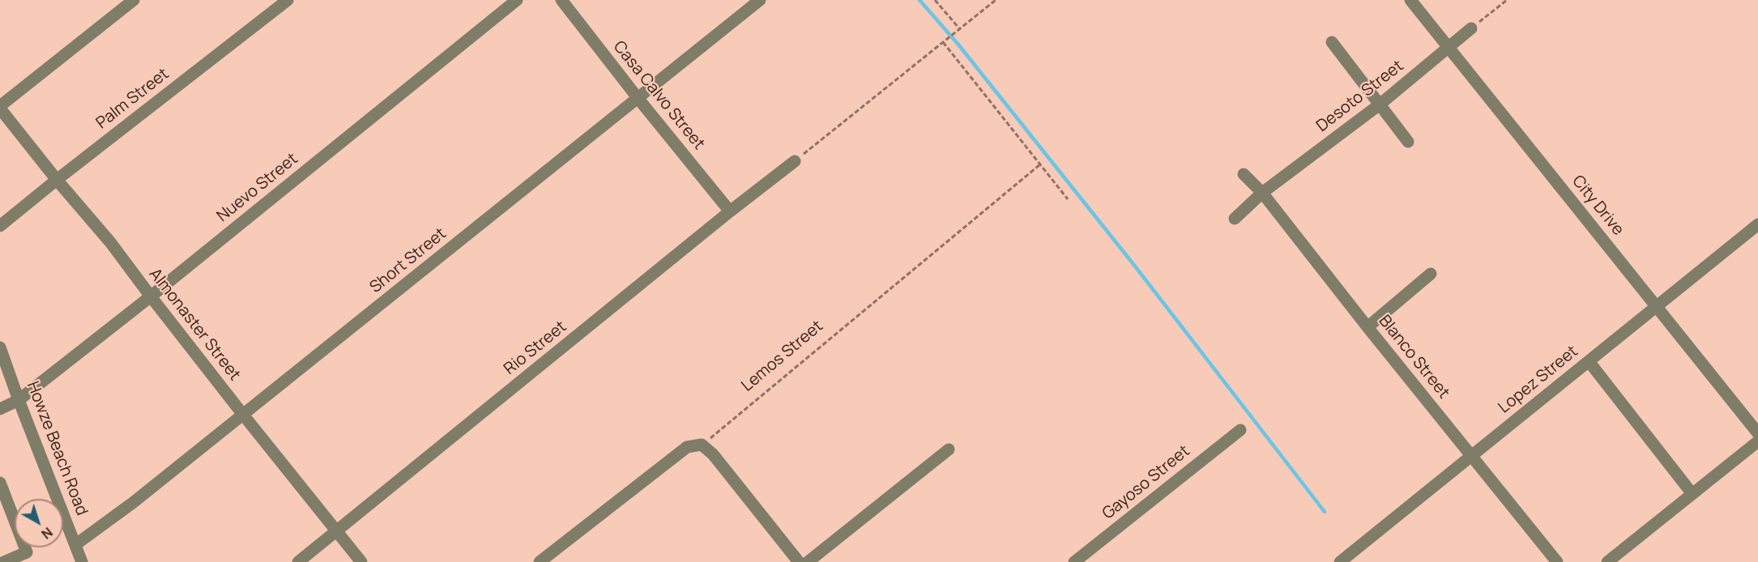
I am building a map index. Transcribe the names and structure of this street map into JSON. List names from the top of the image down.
{
  "streets": {
    "street": [
      "Casa Calvo Street",
      "Desoto Street",
      "Palm Street",
      "Nuevo Street",
      "City Drive",
      "Short Street",
      "Almonaster Street",
      "Rio Street",
      "Blanco Street",
      "Lopez Street",
      "Howze Beach Road",
      "Gayoso Street"
    ],
    "path": ["Lemos Street"]
  },
  "crossings": [
    ["Casa Calvo Street", "Short Street"],
    ["Casa Calvo Street", "Rio Street"],
    ["Desoto Street", "City Drive"],
    ["Desoto Street", "Blanco Street"],
    ["Palm Street", "Almonaster Street"],
    ["Nuevo Street", "Almonaster Street"],
    ["Nuevo Street", "Howze Beach Road"],
    ["City Drive", "Lopez Street"],
    ["Short Street", "Almonaster Street"],
    ["Short Street", "Howze Beach Road"],
    ["Almonaster Street", "Rio Street"],
    ["Blanco Street", "Lopez Street"]
  ],
  "north": "bottom right"
}
